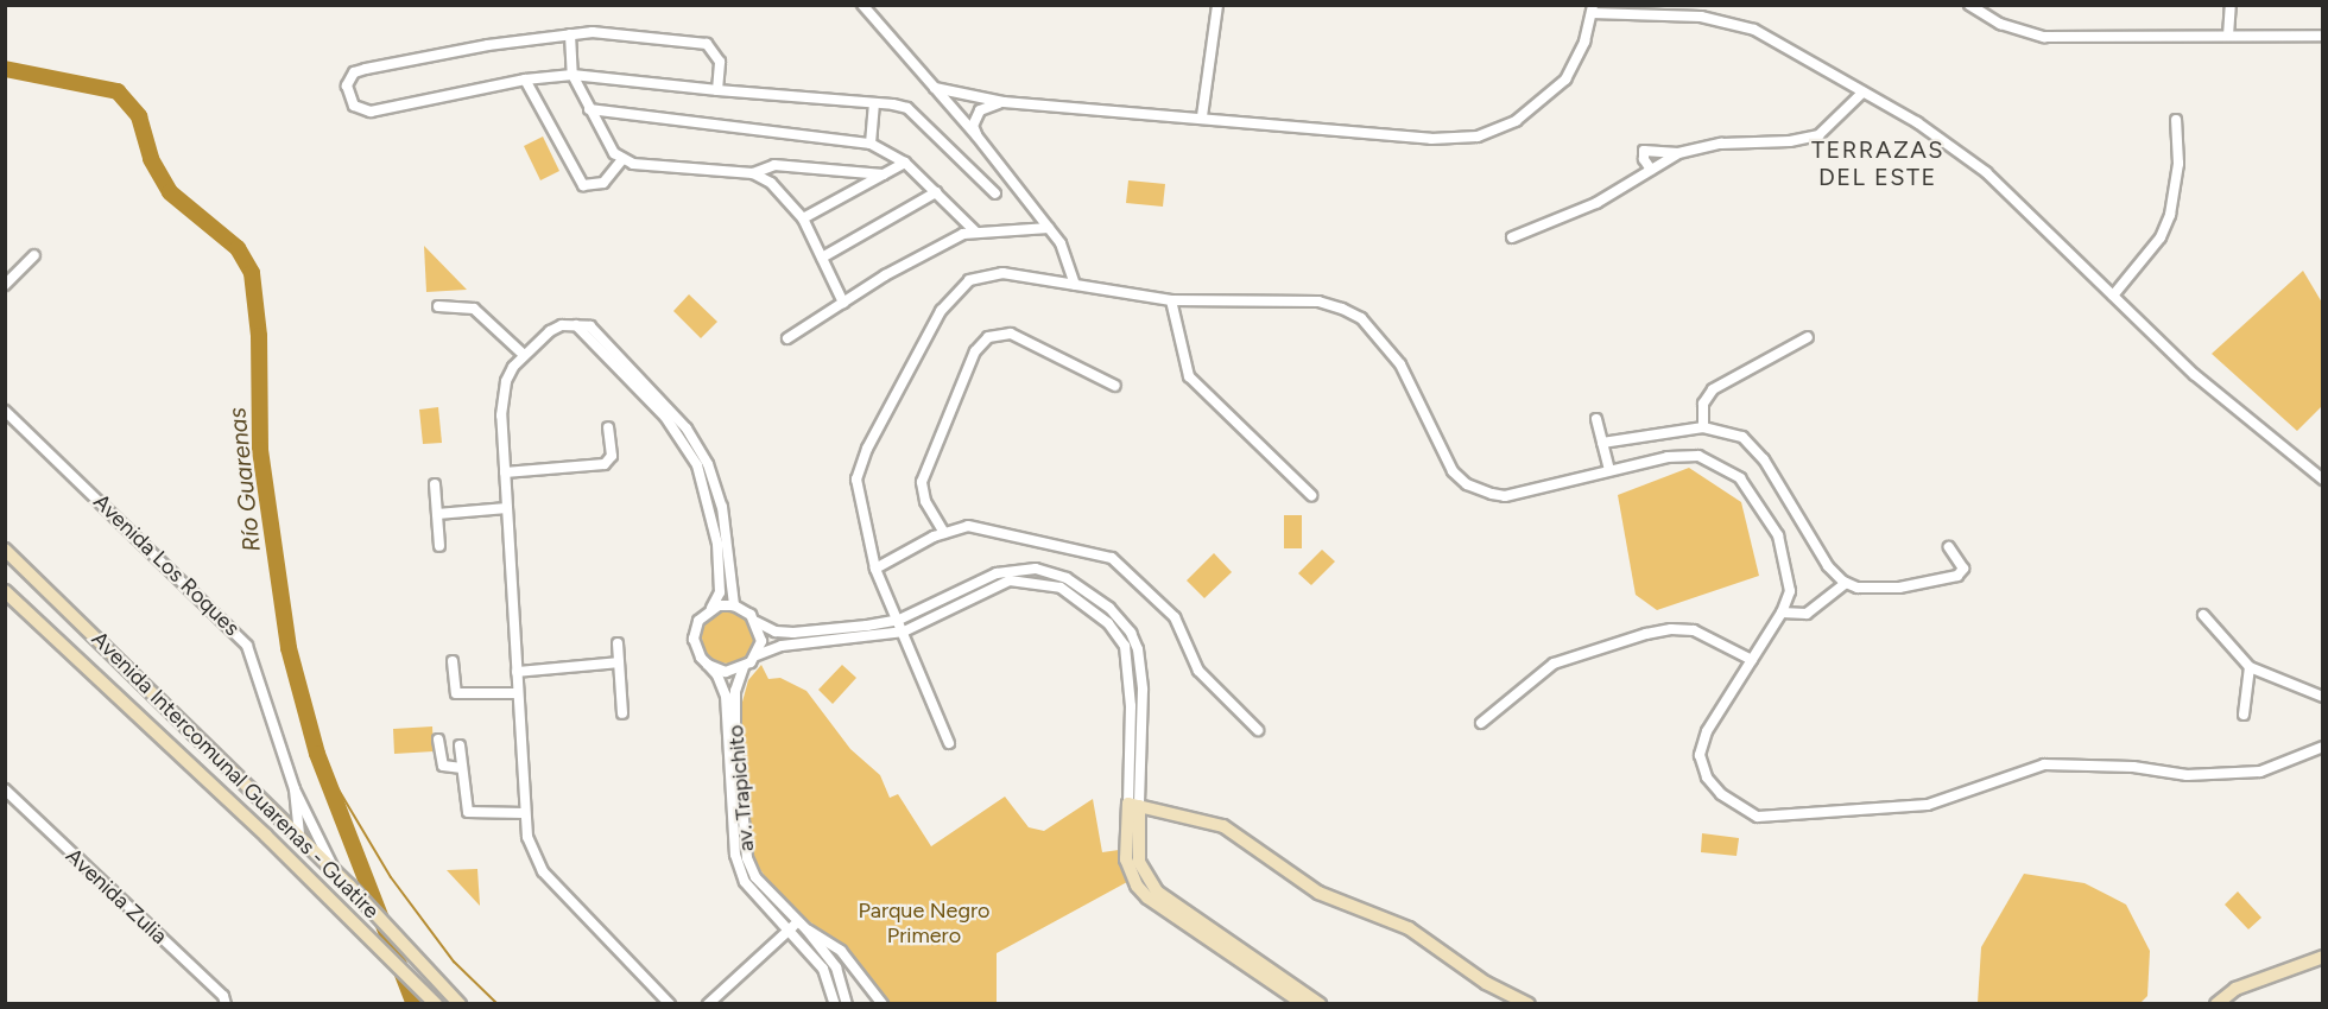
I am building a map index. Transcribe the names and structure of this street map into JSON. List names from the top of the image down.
{
  "streets": {
    "main road": ["Avenida Intercomunal Guarenas - Guatire"],
    "street": ["Avenida Los Roques", "av. Trapichito", "Avenida Zulia"]
  },
  "crossings": [
    ["Avenida Los Roques", "Avenida Intercomunal Guarenas - Guatire"]
  ],
  "districts": ["TERRAZAS DEL ESTE"],
  "water": ["Río Guarenas"],
  "parks": ["Parque Negro Primero"]
}
